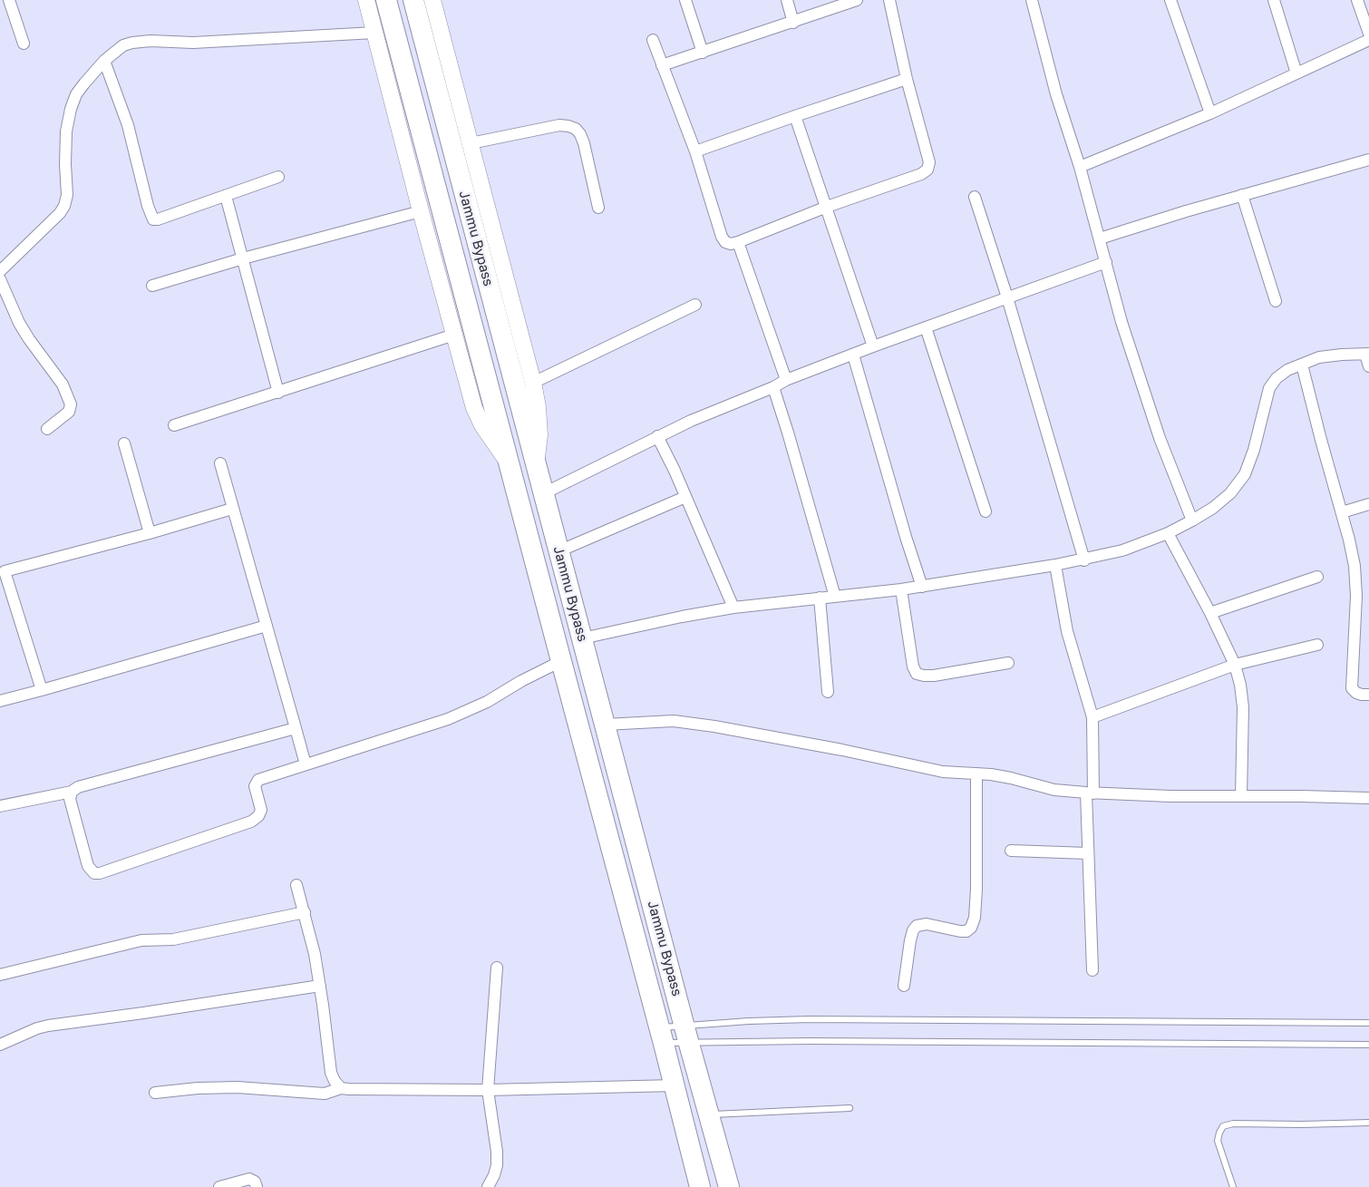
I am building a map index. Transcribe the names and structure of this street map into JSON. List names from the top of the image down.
{
  "streets": {
    "highway": ["Jammu Bypass"]
  }
}
